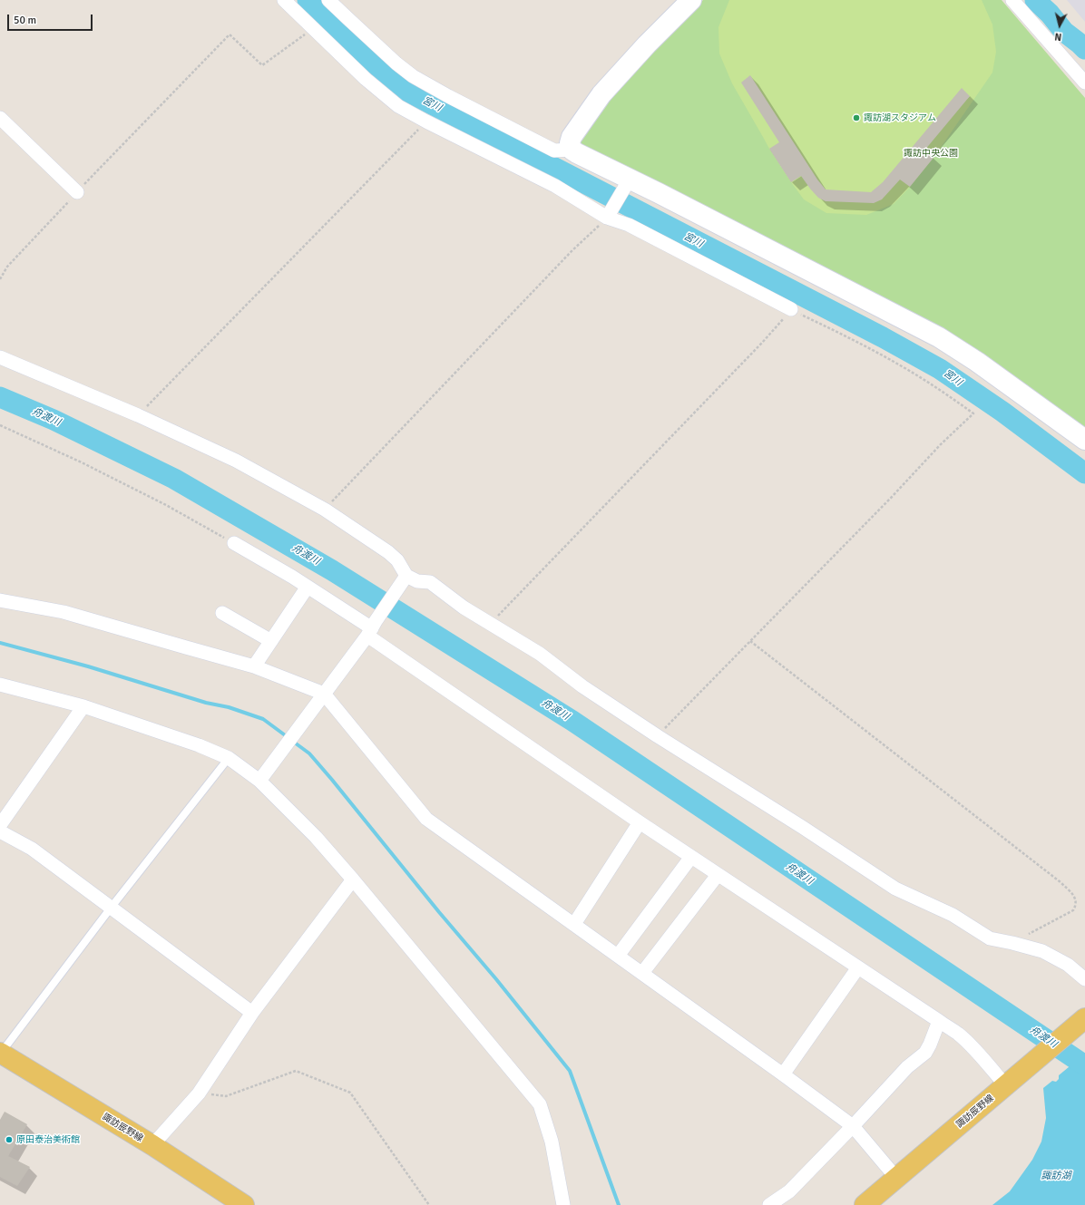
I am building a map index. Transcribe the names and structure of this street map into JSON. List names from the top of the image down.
{
  "streets": {
    "main road": ["諏訪辰野線"]
  },
  "water": ["宮川", "舟渡川", "諏訪湖"],
  "parks": ["諏訪中央公園"],
  "places": ["諏訪湖スタジアム", "原田泰治美術館"],
  "scale_bar": "50 m",
  "north": "bottom"
}
